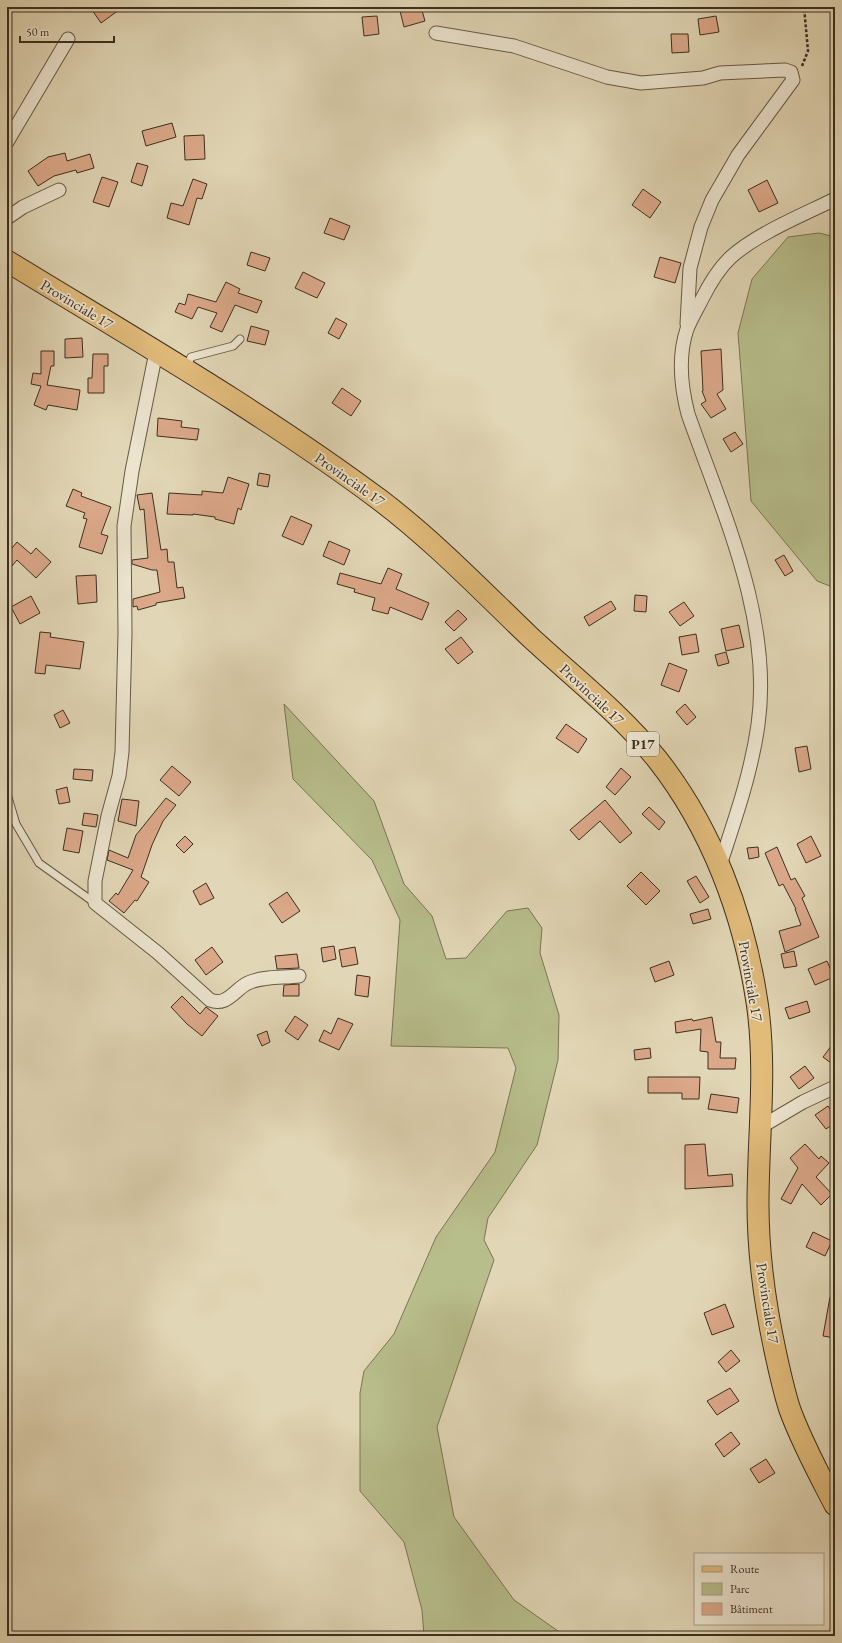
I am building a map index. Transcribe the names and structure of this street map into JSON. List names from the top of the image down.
{
  "streets": {
    "main road": ["Provinciale 17", "P17"]
  },
  "legend": ["Route", "Parc", "Bâtiment"],
  "scale_bar": "50 m"
}
